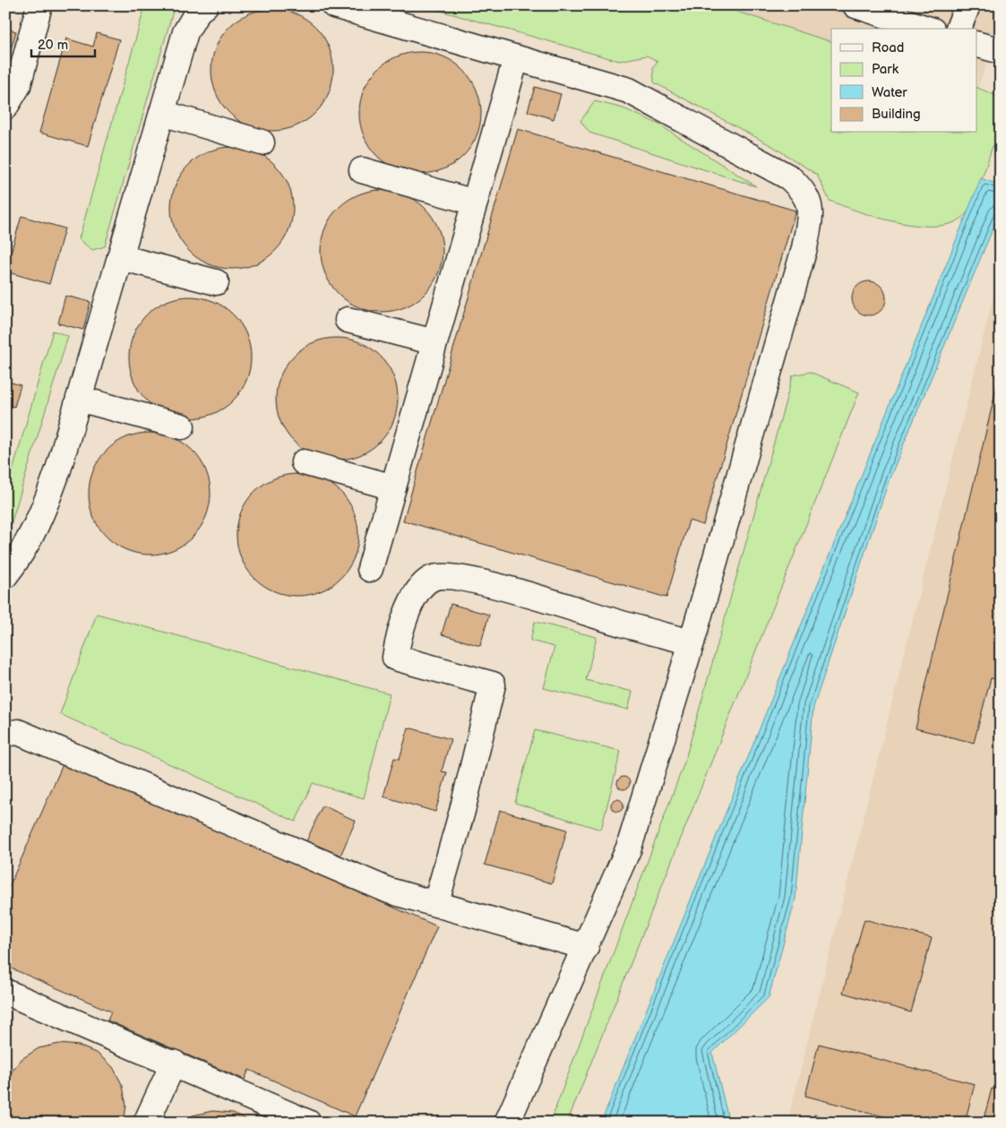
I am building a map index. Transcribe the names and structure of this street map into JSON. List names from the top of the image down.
{
  "legend": [
    "Road",
    "Park",
    "Water",
    "Building"
  ],
  "scale_bar": "20 m"
}
